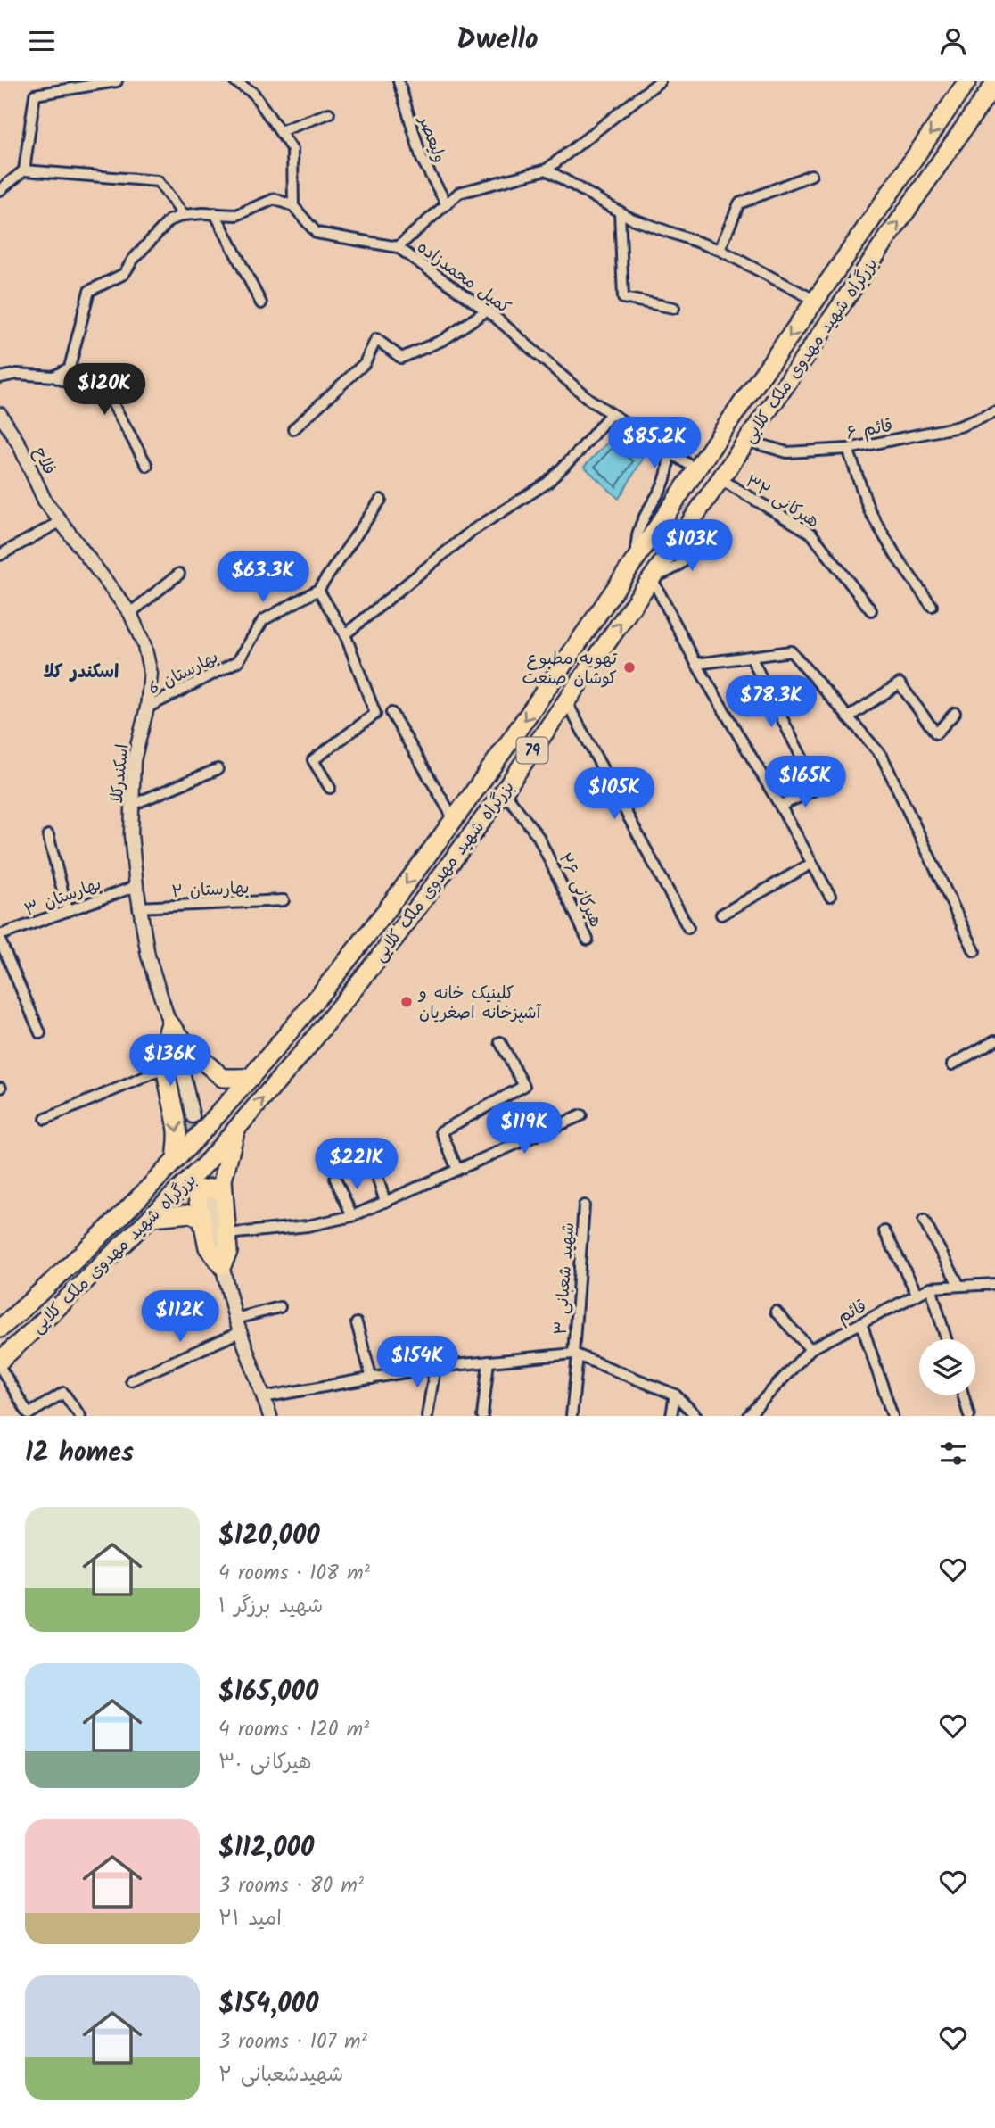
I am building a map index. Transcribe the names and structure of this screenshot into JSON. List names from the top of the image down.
{
  "streets": {
    "highway": ["بزرگراه شهید مهدوی ملک کلایی", "79"],
    "street": [
      "ولیعصر",
      "کمیل محمدزاده",
      "قائم ۶",
      "فلاح",
      "هیرکانی ۳۲",
      "بهارستان 6",
      "اسکندرکلا",
      "بهارستان ۲",
      "هیرکانی ۲۶",
      "بهارستان ۳",
      "شهید شعبانی ۳",
      "قائم"
    ]
  },
  "crossings": [
    ["کمیل محمدزاده", "بزرگراه شهید مهدوی ملک کلایی"],
    ["بزرگراه شهید مهدوی ملک کلایی", "قائم ۶"],
    ["بزرگراه شهید مهدوی ملک کلایی", "هیرکانی ۳۲"],
    ["بزرگراه شهید مهدوی ملک کلایی", "هیرکانی ۲۶"],
    ["فلاح", "اسکندرکلا"],
    ["بهارستان 6", "اسکندرکلا"],
    ["اسکندرکلا", "بهارستان ۲"],
    ["اسکندرکلا", "بهارستان ۳"]
  ],
  "districts": ["اسکندر کلا"],
  "places": ["تهویه مطبوع کوشان صنعت", "کلینیک خانه و آشپزخانه اصغریان"],
  "page": {
    "header": "Dwello",
    "price": [
      "$120K",
      "$85.2K",
      "$103K",
      "$63.3K",
      "$78.3K",
      "$165K",
      "$105K",
      "$136K",
      "$119K",
      "$221K",
      "$112K",
      "$154K"
    ],
    "heading": "12 homes",
    "list": [
      {
        "name": "$120,000",
        "note": "4 rooms · 108 m² · شهید برزگر ۱"
      },
      {
        "name": "$165,000",
        "note": "4 rooms · 120 m² · هیرکانی ۳۰"
      },
      {
        "name": "$112,000",
        "note": "3 rooms · 80 m² · امید ۲۱"
      },
      {
        "name": "$154,000",
        "note": "3 rooms · 107 m² · شهیدشعبانی ۲"
      }
    ]
  }
}
